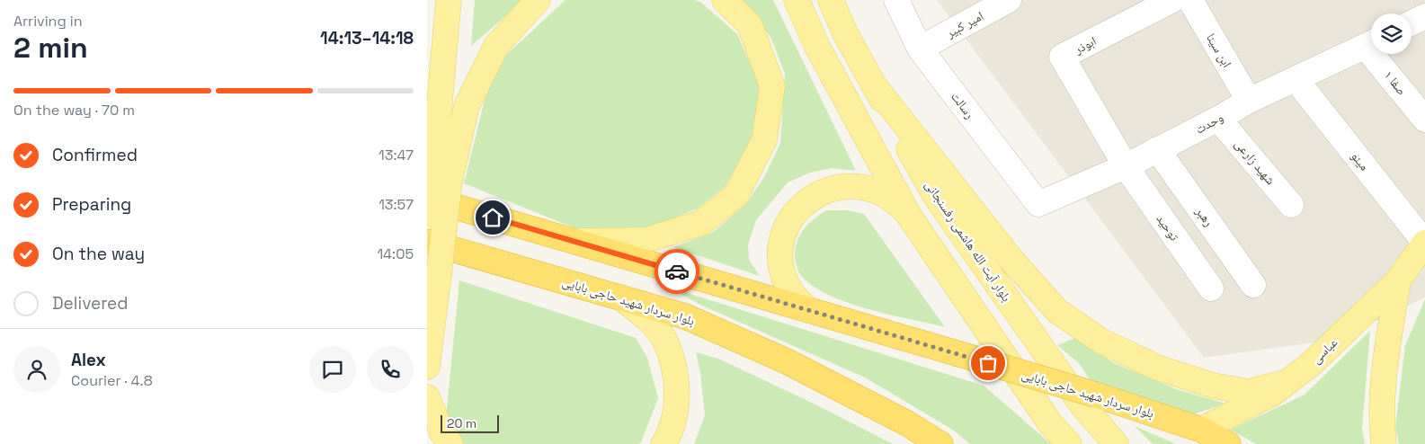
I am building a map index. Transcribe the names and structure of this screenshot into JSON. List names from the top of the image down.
{
  "streets": {
    "highway": ["بلوار سردار شهید حاجی بابایی"],
    "main road": ["بلوار آیت الله هاشمی رفسنجانی", "عباسی"],
    "street": [
      "امیر کبیر",
      "ابوذر",
      "ابن سینا",
      "صفا ۱",
      "رسالت",
      "وحدت",
      "مینو",
      "شهید زارعی",
      "رهبر",
      "توحید"
    ]
  },
  "crossings": [
    ["امیر کبیر", "رسالت"],
    ["ابوذر", "وحدت"],
    ["ابوذر", "توحید"],
    ["ابن سینا", "وحدت"],
    ["رسالت", "وحدت"],
    ["وحدت", "مینو"],
    ["وحدت", "شهید زارعی"],
    ["وحدت", "رهبر"],
    ["وحدت", "توحید"],
    ["مینو", "عباسی"],
    ["بلوار سردار شهید حاجی بابایی", "عباسی"]
  ],
  "scale_bar": "20 m",
  "page": {
    "heading": ["2 min", "Arriving in", "14:13–14:18"],
    "panel": ["Alex", "Courier · 4.8"],
    "bar": "On the way · 70 m",
    "list": [
      ["Confirmed", "13:47"],
      ["Preparing", "13:57"],
      ["On the way", "14:05"],
      "Delivered"
    ],
    "scale": "20 m"
  }
}
